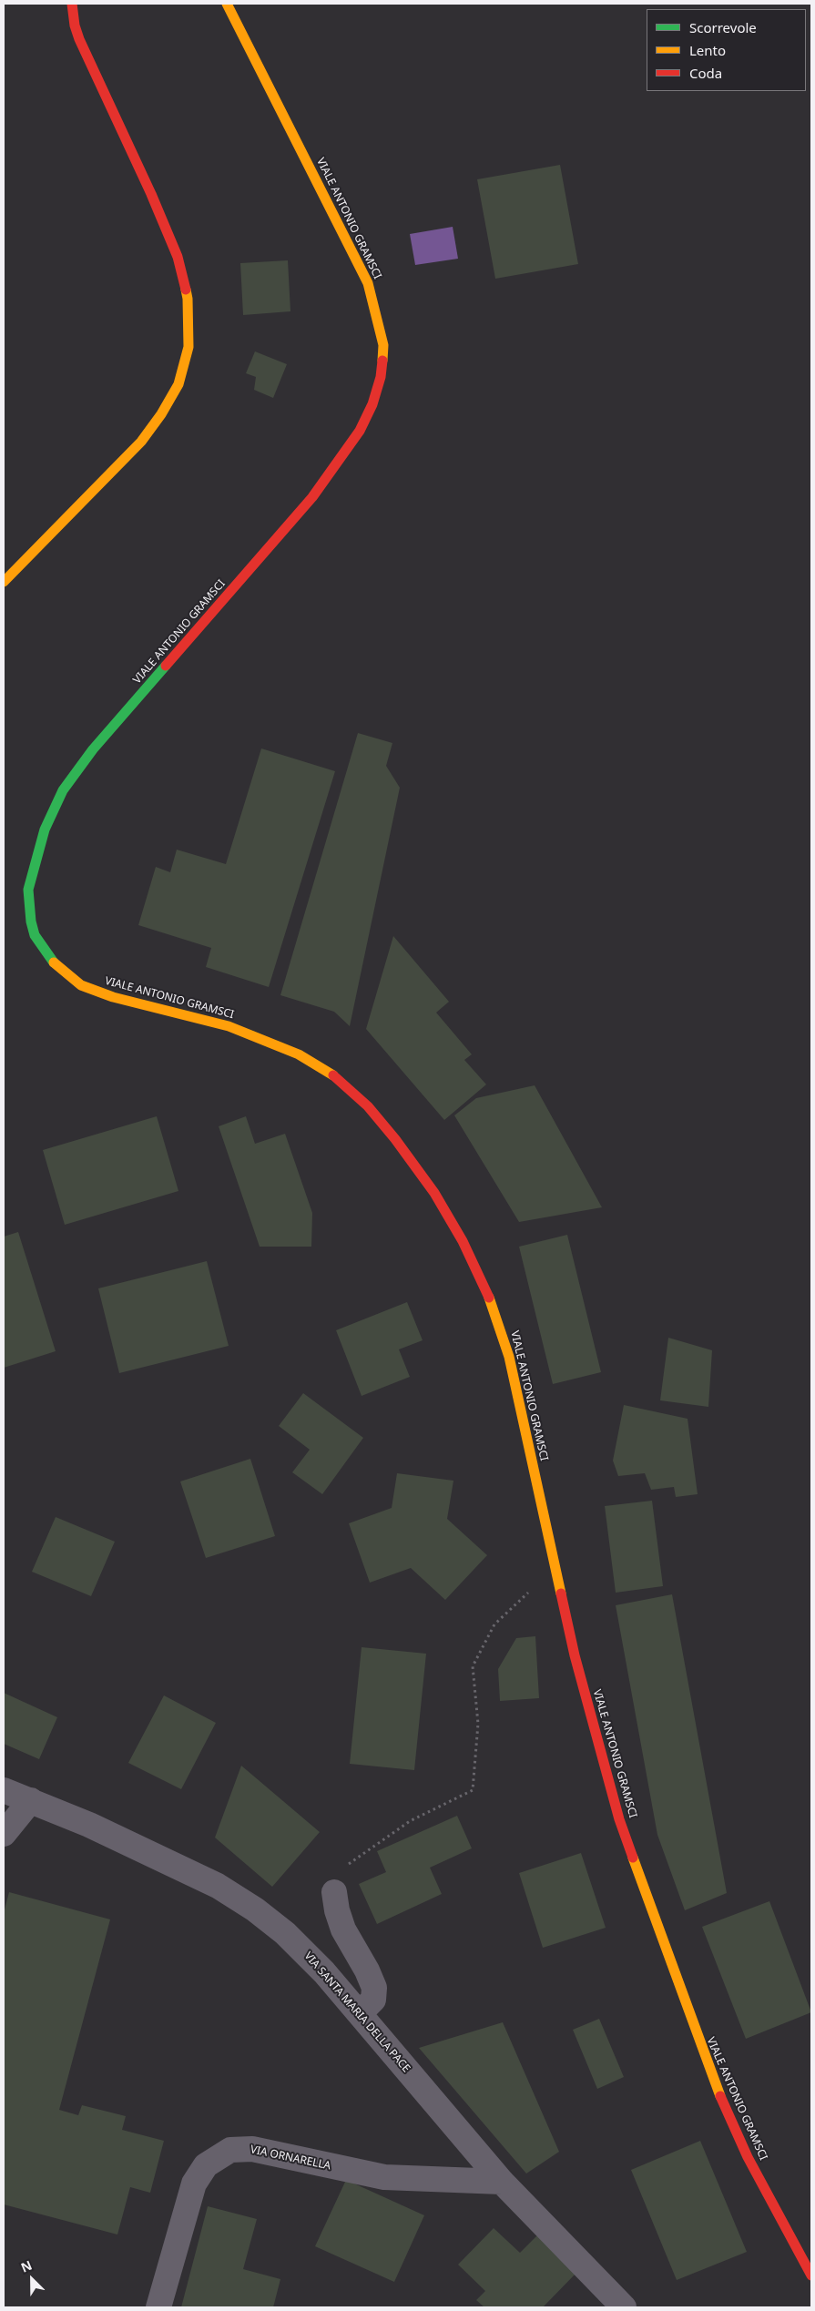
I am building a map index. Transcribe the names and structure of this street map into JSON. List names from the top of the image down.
{
  "streets": {
    "street": ["VIALE ANTONIO GRAMSCI", "VIA SANTA MARIA DELLA PACE", "VIA ORNARELLA"]
  },
  "crossings": [
    ["VIA SANTA MARIA DELLA PACE", "VIA ORNARELLA"]
  ],
  "legend": ["Scorrevole", "Lento", "Coda"],
  "north": "top left"
}
